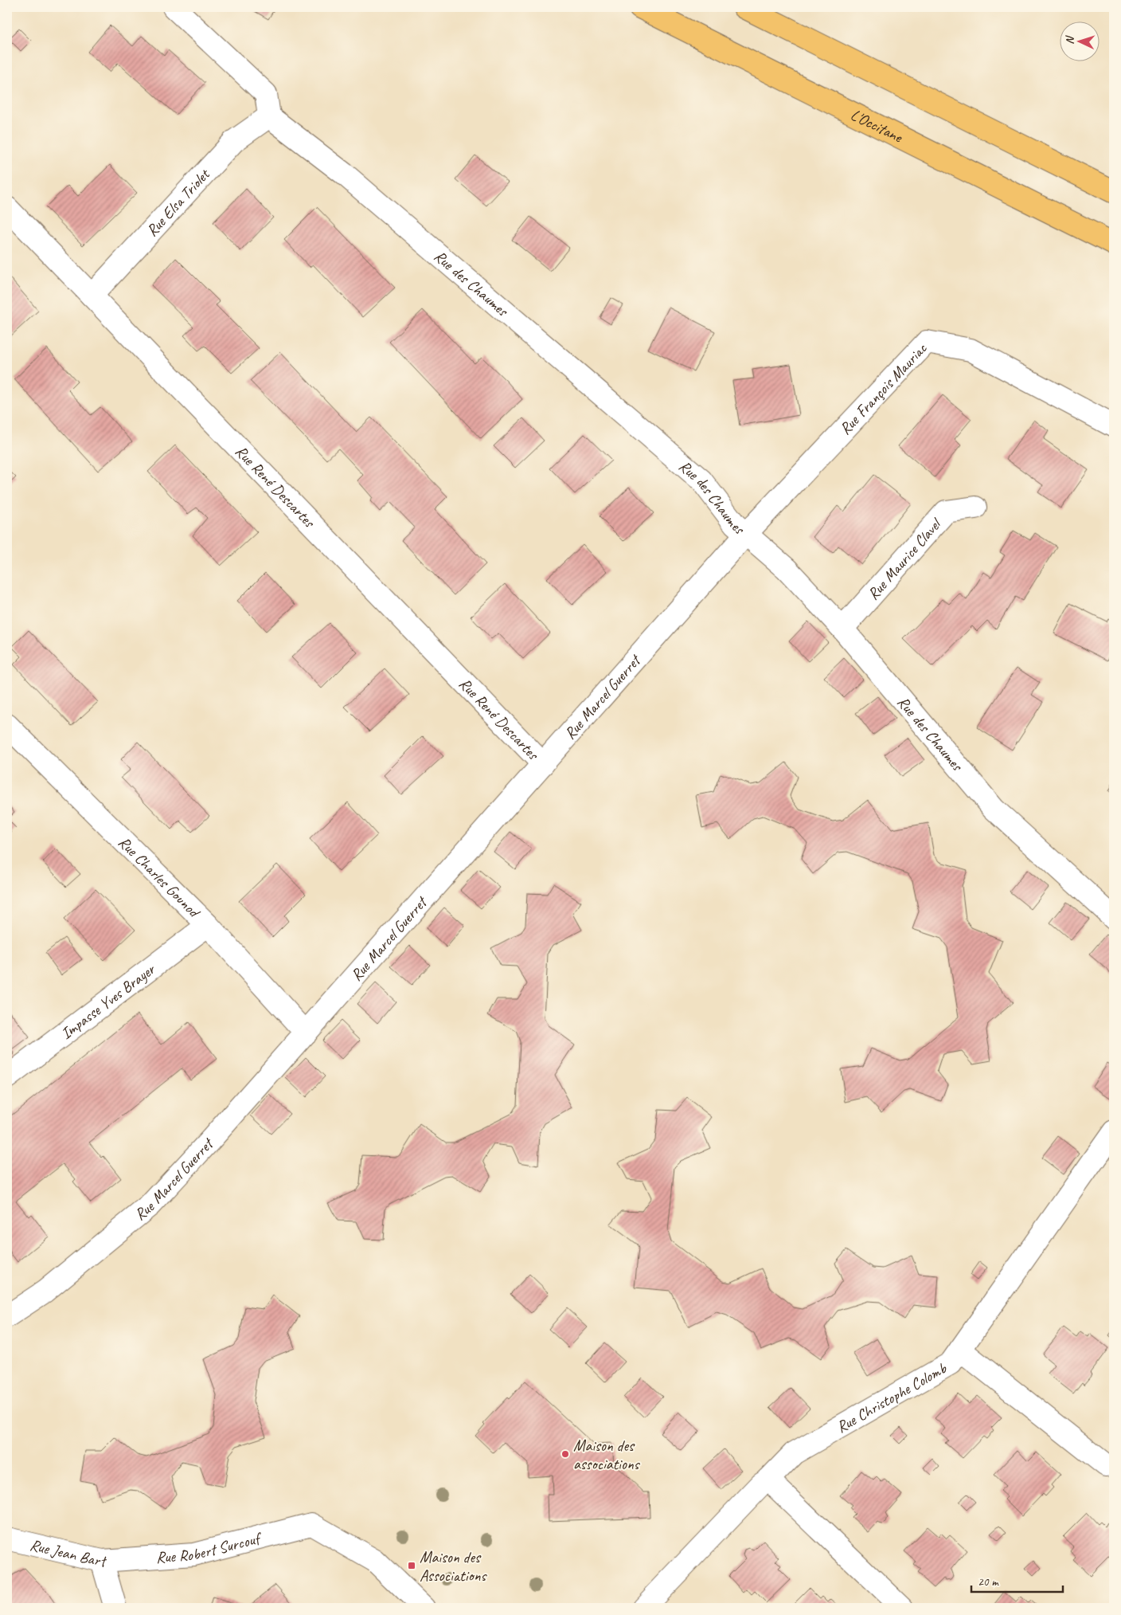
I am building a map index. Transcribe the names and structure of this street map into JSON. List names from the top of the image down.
{
  "streets": {
    "highway": ["L'Occitane"],
    "street": [
      "Rue Elsa Triolet",
      "Rue des Chaumes",
      "Rue François Mauriac",
      "Rue René Descartes",
      "Rue Maurice Clavel",
      "Rue Marcel Guerret",
      "Rue Charles Gounod",
      "Impasse Yves Brayer",
      "Rue Christophe Colomb",
      "Rue Robert Surcouf",
      "Rue Jean Bart"
    ]
  },
  "crossings": [
    ["Rue Elsa Triolet", "Rue des Chaumes"],
    ["Rue Elsa Triolet", "Rue René Descartes"],
    ["Rue des Chaumes", "Rue François Mauriac"],
    ["Rue des Chaumes", "Rue Maurice Clavel"],
    ["Rue des Chaumes", "Rue Marcel Guerret"],
    ["Rue François Mauriac", "Rue Marcel Guerret"],
    ["Rue René Descartes", "Rue Marcel Guerret"],
    ["Rue Marcel Guerret", "Rue Charles Gounod"],
    ["Rue Charles Gounod", "Impasse Yves Brayer"],
    ["Rue Robert Surcouf", "Rue Jean Bart"]
  ],
  "places": {
    "other": ["Maison des associations"],
    "transit": ["Maison des Associations"]
  },
  "scale_bar": "20 m",
  "north": "left"
}
